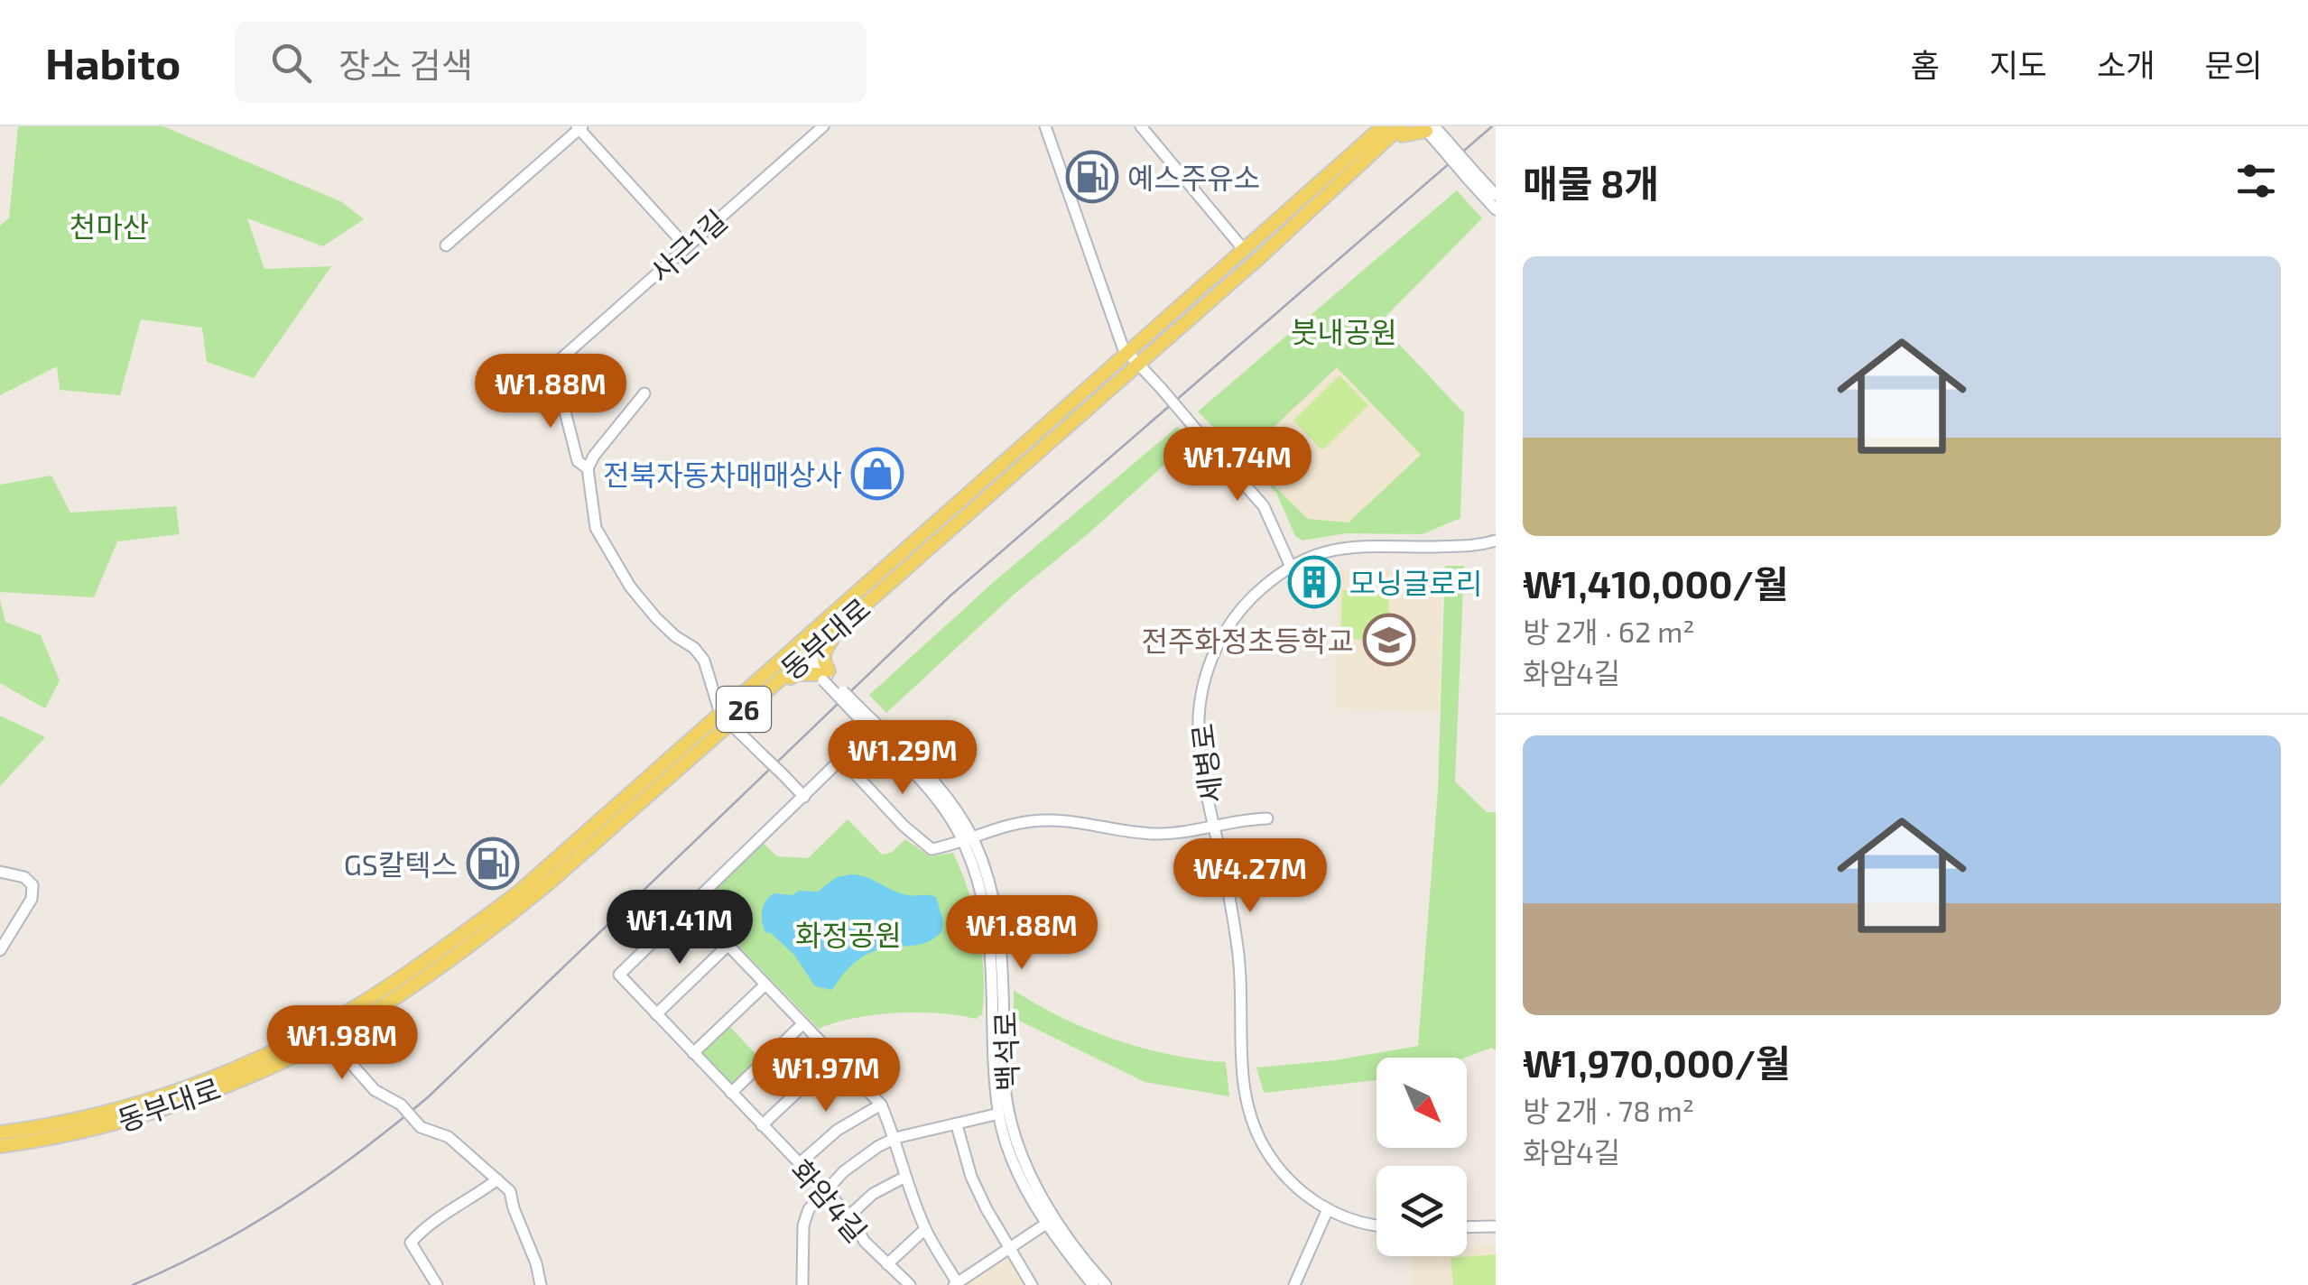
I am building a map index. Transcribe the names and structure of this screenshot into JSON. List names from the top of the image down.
{
  "streets": {
    "main road": ["동부대로", "26"],
    "street": [
      "사근1길",
      "세병로",
      "백석로",
      "화암4길"
    ]
  },
  "crossings": [
    ["동부대로", "백석로"],
    ["백석로", "화암4길"]
  ],
  "parks": ["천마산", "붓내공원", "화정공원"],
  "places": {
    "fuel station": ["예스주유소", "GS칼텍스"],
    "shop": ["전북자동차매매상사"],
    "building": ["모닝글로리"],
    "school or university": ["전주화정초등학교"]
  },
  "north": "bottom right",
  "page": {
    "header": "Habito",
    "search": "장소 검색",
    "nav": [
      "홈",
      "지도",
      "소개",
      "문의"
    ],
    "heading": "매물 8개",
    "list": [
      {
        "name": "₩1,410,000/월",
        "note": "방 2개 · 62 m² · 화암4길"
      },
      {
        "name": "₩1,970,000/월",
        "note": "방 2개 · 78 m² · 화암4길"
      }
    ],
    "price": [
      "₩1.88M",
      "₩1.74M",
      "₩1.29M",
      "₩4.27M",
      "₩1.41M",
      "₩1.88M",
      "₩1.98M",
      "₩1.97M"
    ]
  }
}
